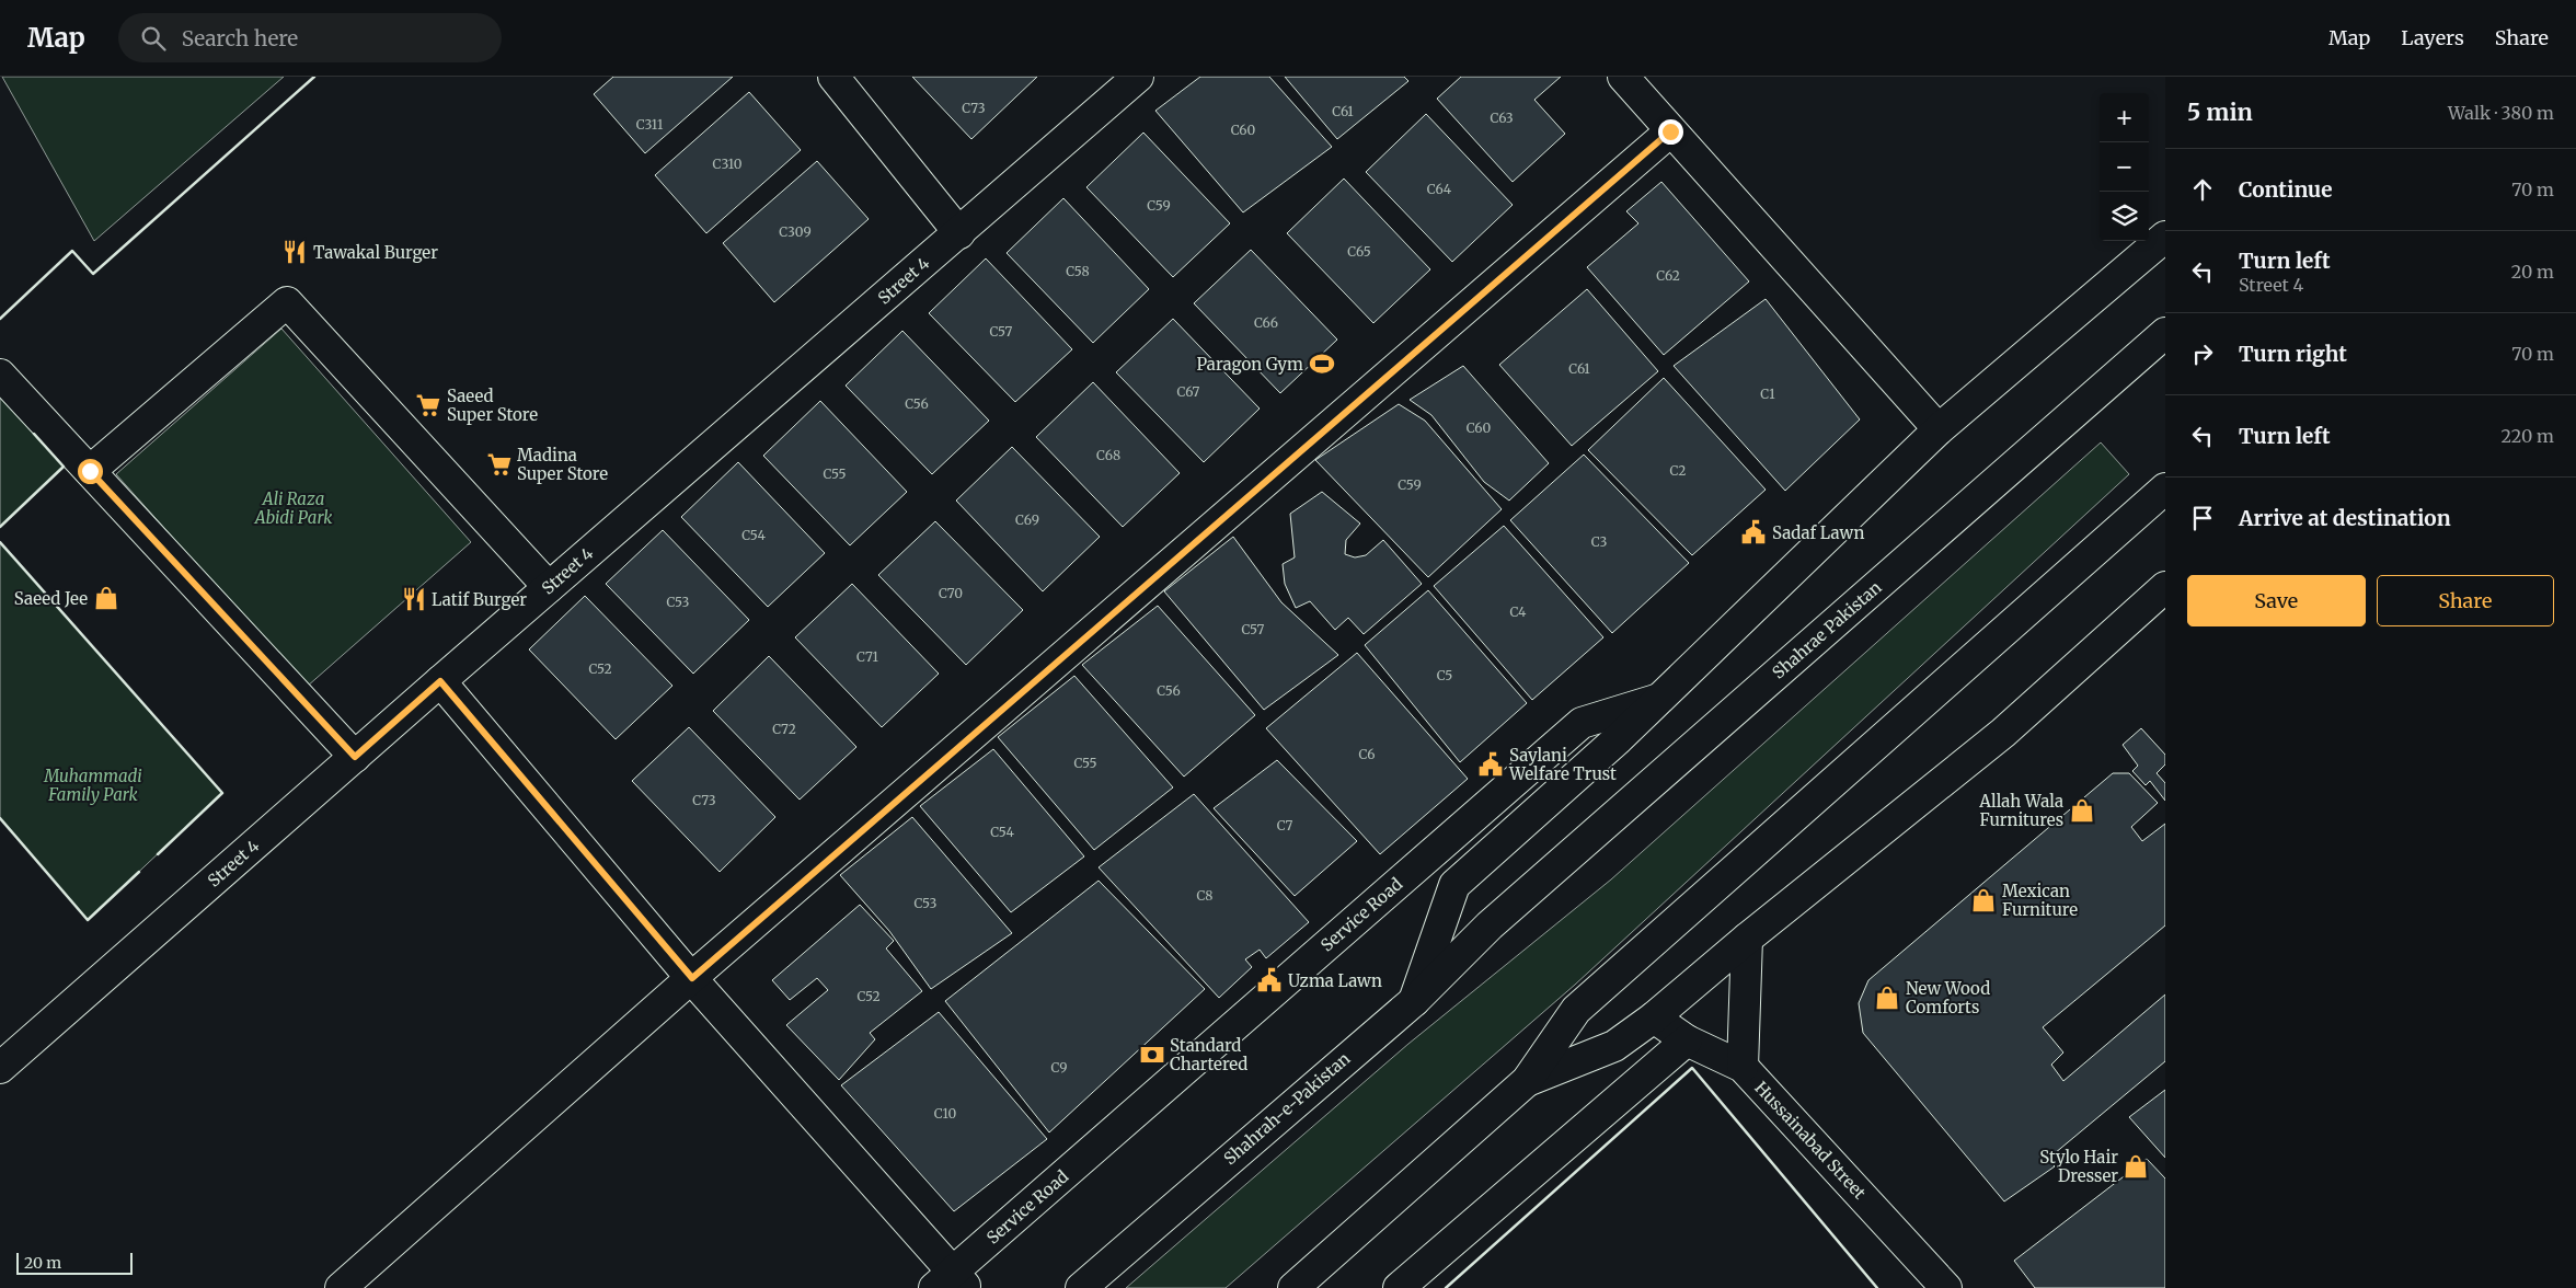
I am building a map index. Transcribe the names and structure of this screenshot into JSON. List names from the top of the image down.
{
  "streets": {
    "main road": [
      "Street 4",
      "Shahrae Pakistan",
      "Service Road",
      "Shahrah-e-Pakistan",
      "Hussainabad Street"
    ]
  },
  "crossings": [
    ["Shahrae Pakistan", "Shahrah-e-Pakistan"]
  ],
  "parks": ["Ali Raza Abidi Park", "Muhammadi Family Park"],
  "places": {
    "restaurant": ["Tawakal Burger", "Latif Burger"],
    "sports": ["Paragon Gym"],
    "supermarket": ["Saeed Super Store", "Madina Super Store"],
    "public building": ["Sadaf Lawn", "Saylani Welfare Trust", "Uzma Lawn"],
    "shop": [
      "Saeed Jee",
      "Allah Wala Furnitures",
      "Mexican Furniture",
      "New Wood Comforts",
      "Stylo Hair Dresser"
    ],
    "bank": ["Standard Chartered"]
  },
  "house_numbers": [
    "C73",
    "C61",
    "C63",
    "C311",
    "C60",
    "C310",
    "C64",
    "C59",
    "C309",
    "C65",
    "C58",
    "C62",
    "C66",
    "C57",
    "C61",
    "C67",
    "C1",
    "C56",
    "C60",
    "C68",
    "C2",
    "C55",
    "C59",
    "C69",
    "C54",
    "C3",
    "C70",
    "C53",
    "C4",
    "C57",
    "C71",
    "C52",
    "C5",
    "C56",
    "C72",
    "C6",
    "C55",
    "C73",
    "C7",
    "C54",
    "C8",
    "C53",
    "C52",
    "C9",
    "C10"
  ],
  "scale_bar": "20 m",
  "page": {
    "header": "Map",
    "search": "Search here",
    "nav": ["Map", "Layers", "Share"],
    "heading": ["5 min", "Walk · 380 m"],
    "map_buttons": ["+", "−"],
    "list": [
      ["Continue", "70 m"],
      ["Turn left", "Street 4", "20 m"],
      ["Turn right", "70 m"],
      ["Turn left", "220 m"],
      "Arrive at destination"
    ],
    "buttons": ["Save", "Share"],
    "scale": "20 m"
  }
}
